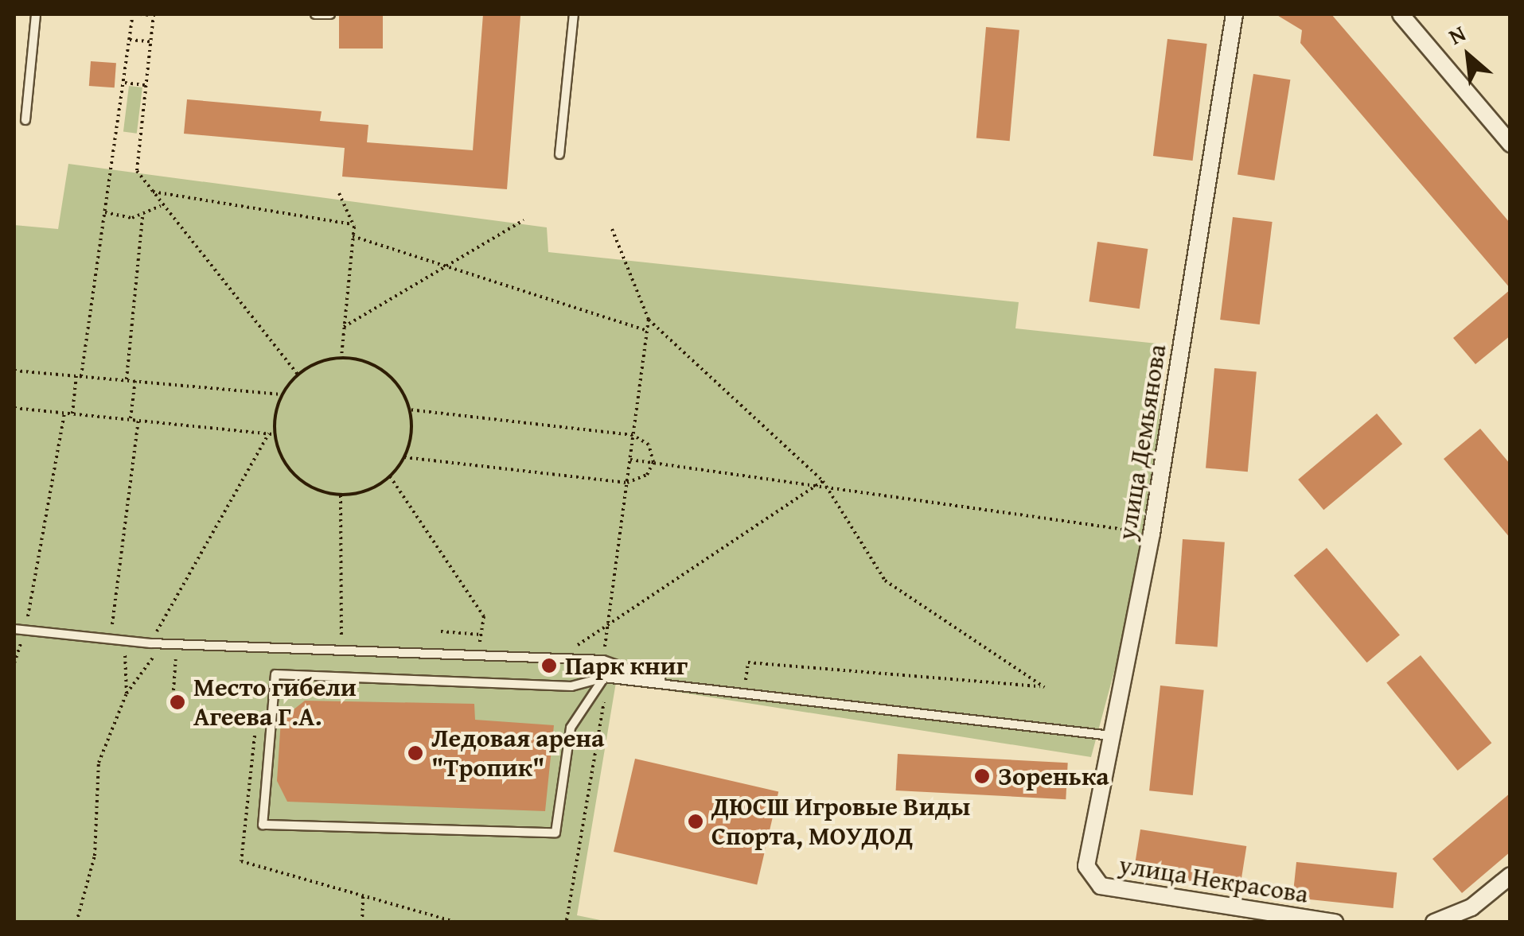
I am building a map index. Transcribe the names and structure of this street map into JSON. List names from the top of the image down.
{
  "streets": {
    "street": ["улица Демьянова", "улица Некрасова"]
  },
  "crossings": [
    ["улица Демьянова", "улица Некрасова"]
  ],
  "places": [
    "Парк книг",
    "Место гибели Агеева Г.А.",
    "Ледовая арена \"Тропик\"",
    "Зоренька",
    "ДЮСШ Игровые Виды Спорта, МОУДОД"
  ],
  "north": "top left"
}
